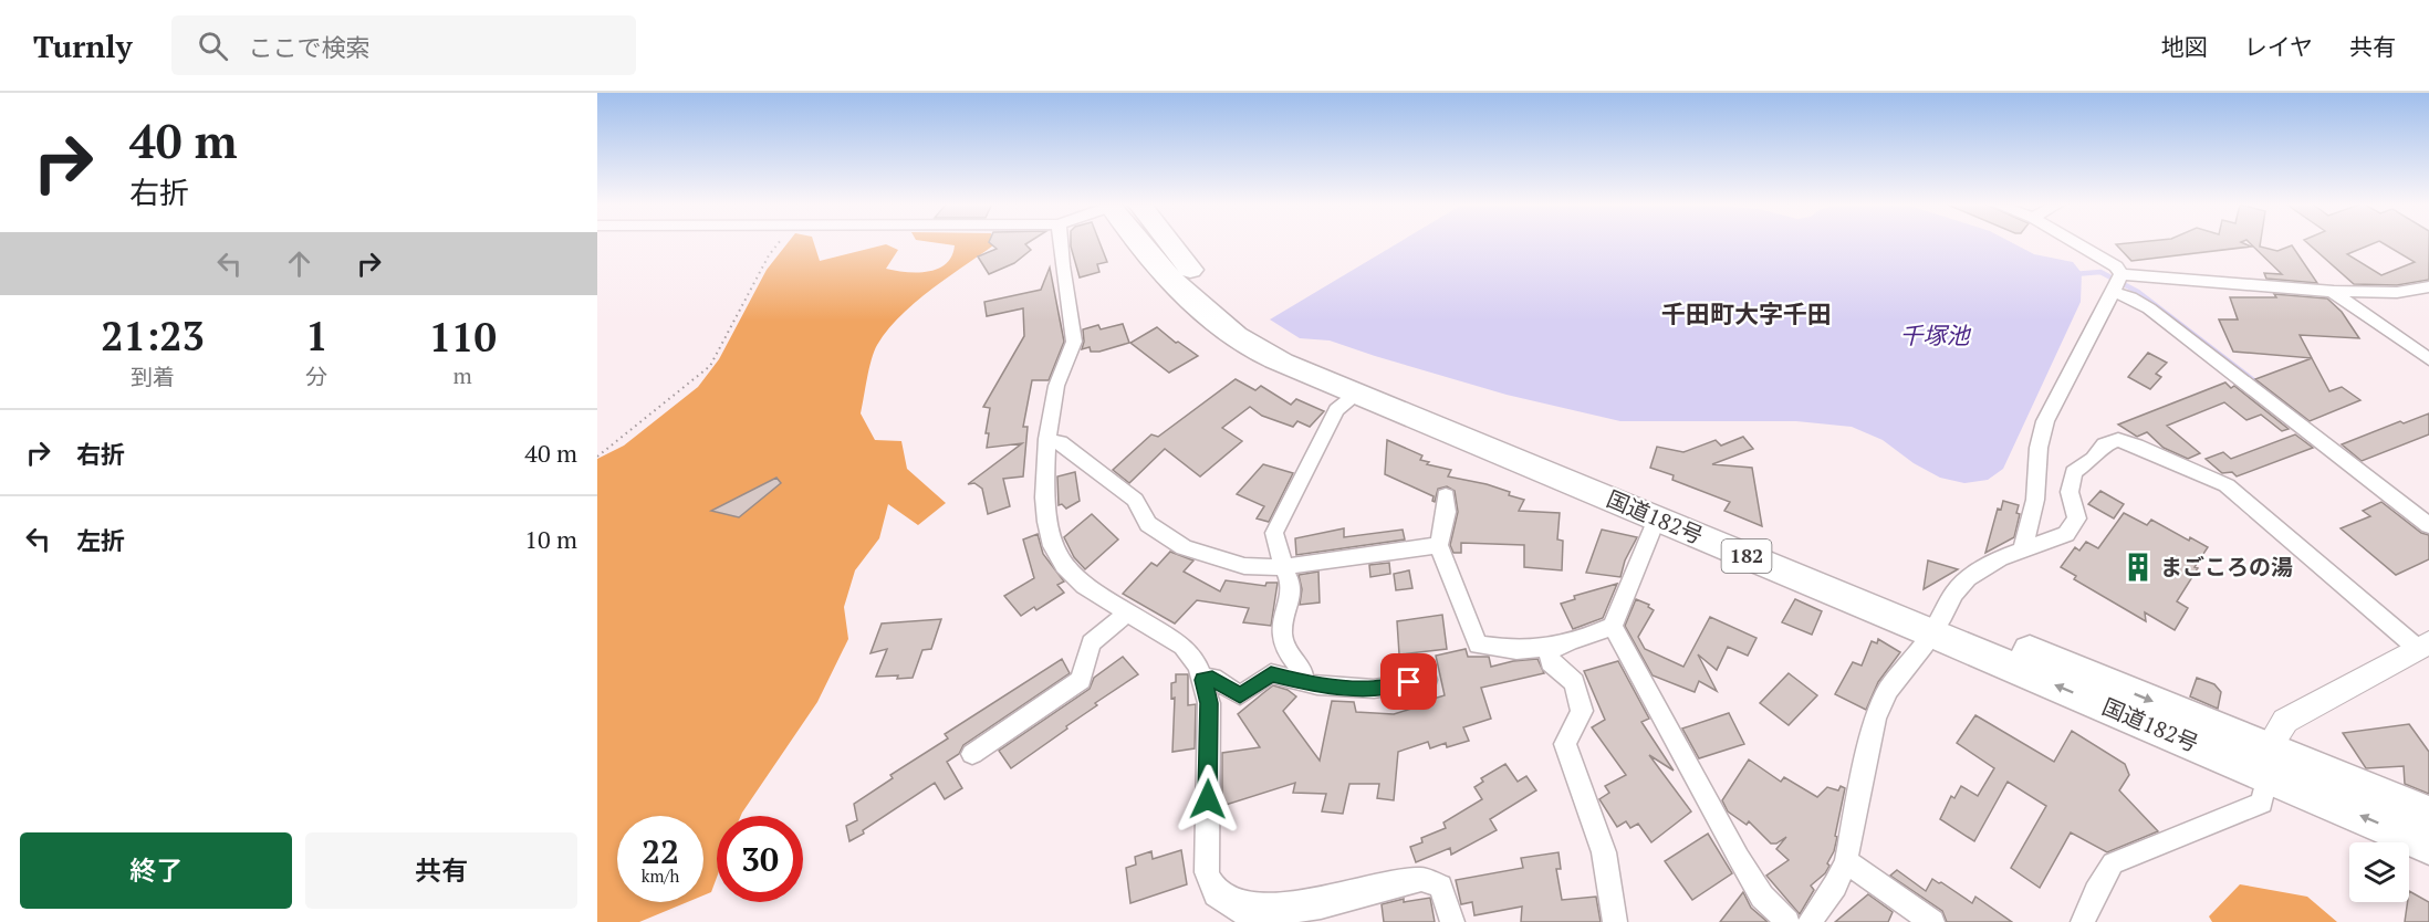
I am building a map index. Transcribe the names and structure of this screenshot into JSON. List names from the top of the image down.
{
  "streets": {
    "highway": ["国道182号", "182"]
  },
  "districts": ["千田町大字千田"],
  "water": ["千塚池"],
  "places": {
    "building": ["まごころの湯"]
  },
  "page": {
    "header": "Turnly",
    "search": "ここで検索",
    "nav": ["地図", "レイヤ", "共有"],
    "turn": ["40 m", "右折"],
    "eta": [
      "21:23",
      "到着",
      "1",
      "分",
      "110",
      "m"
    ],
    "list": [
      {
        "name": "右折",
        "value": "40 m"
      },
      {
        "name": "左折",
        "value": "10 m"
      }
    ],
    "speed": "22 km/h",
    "limit": "30",
    "buttons": ["終了", "共有"]
  }
}
